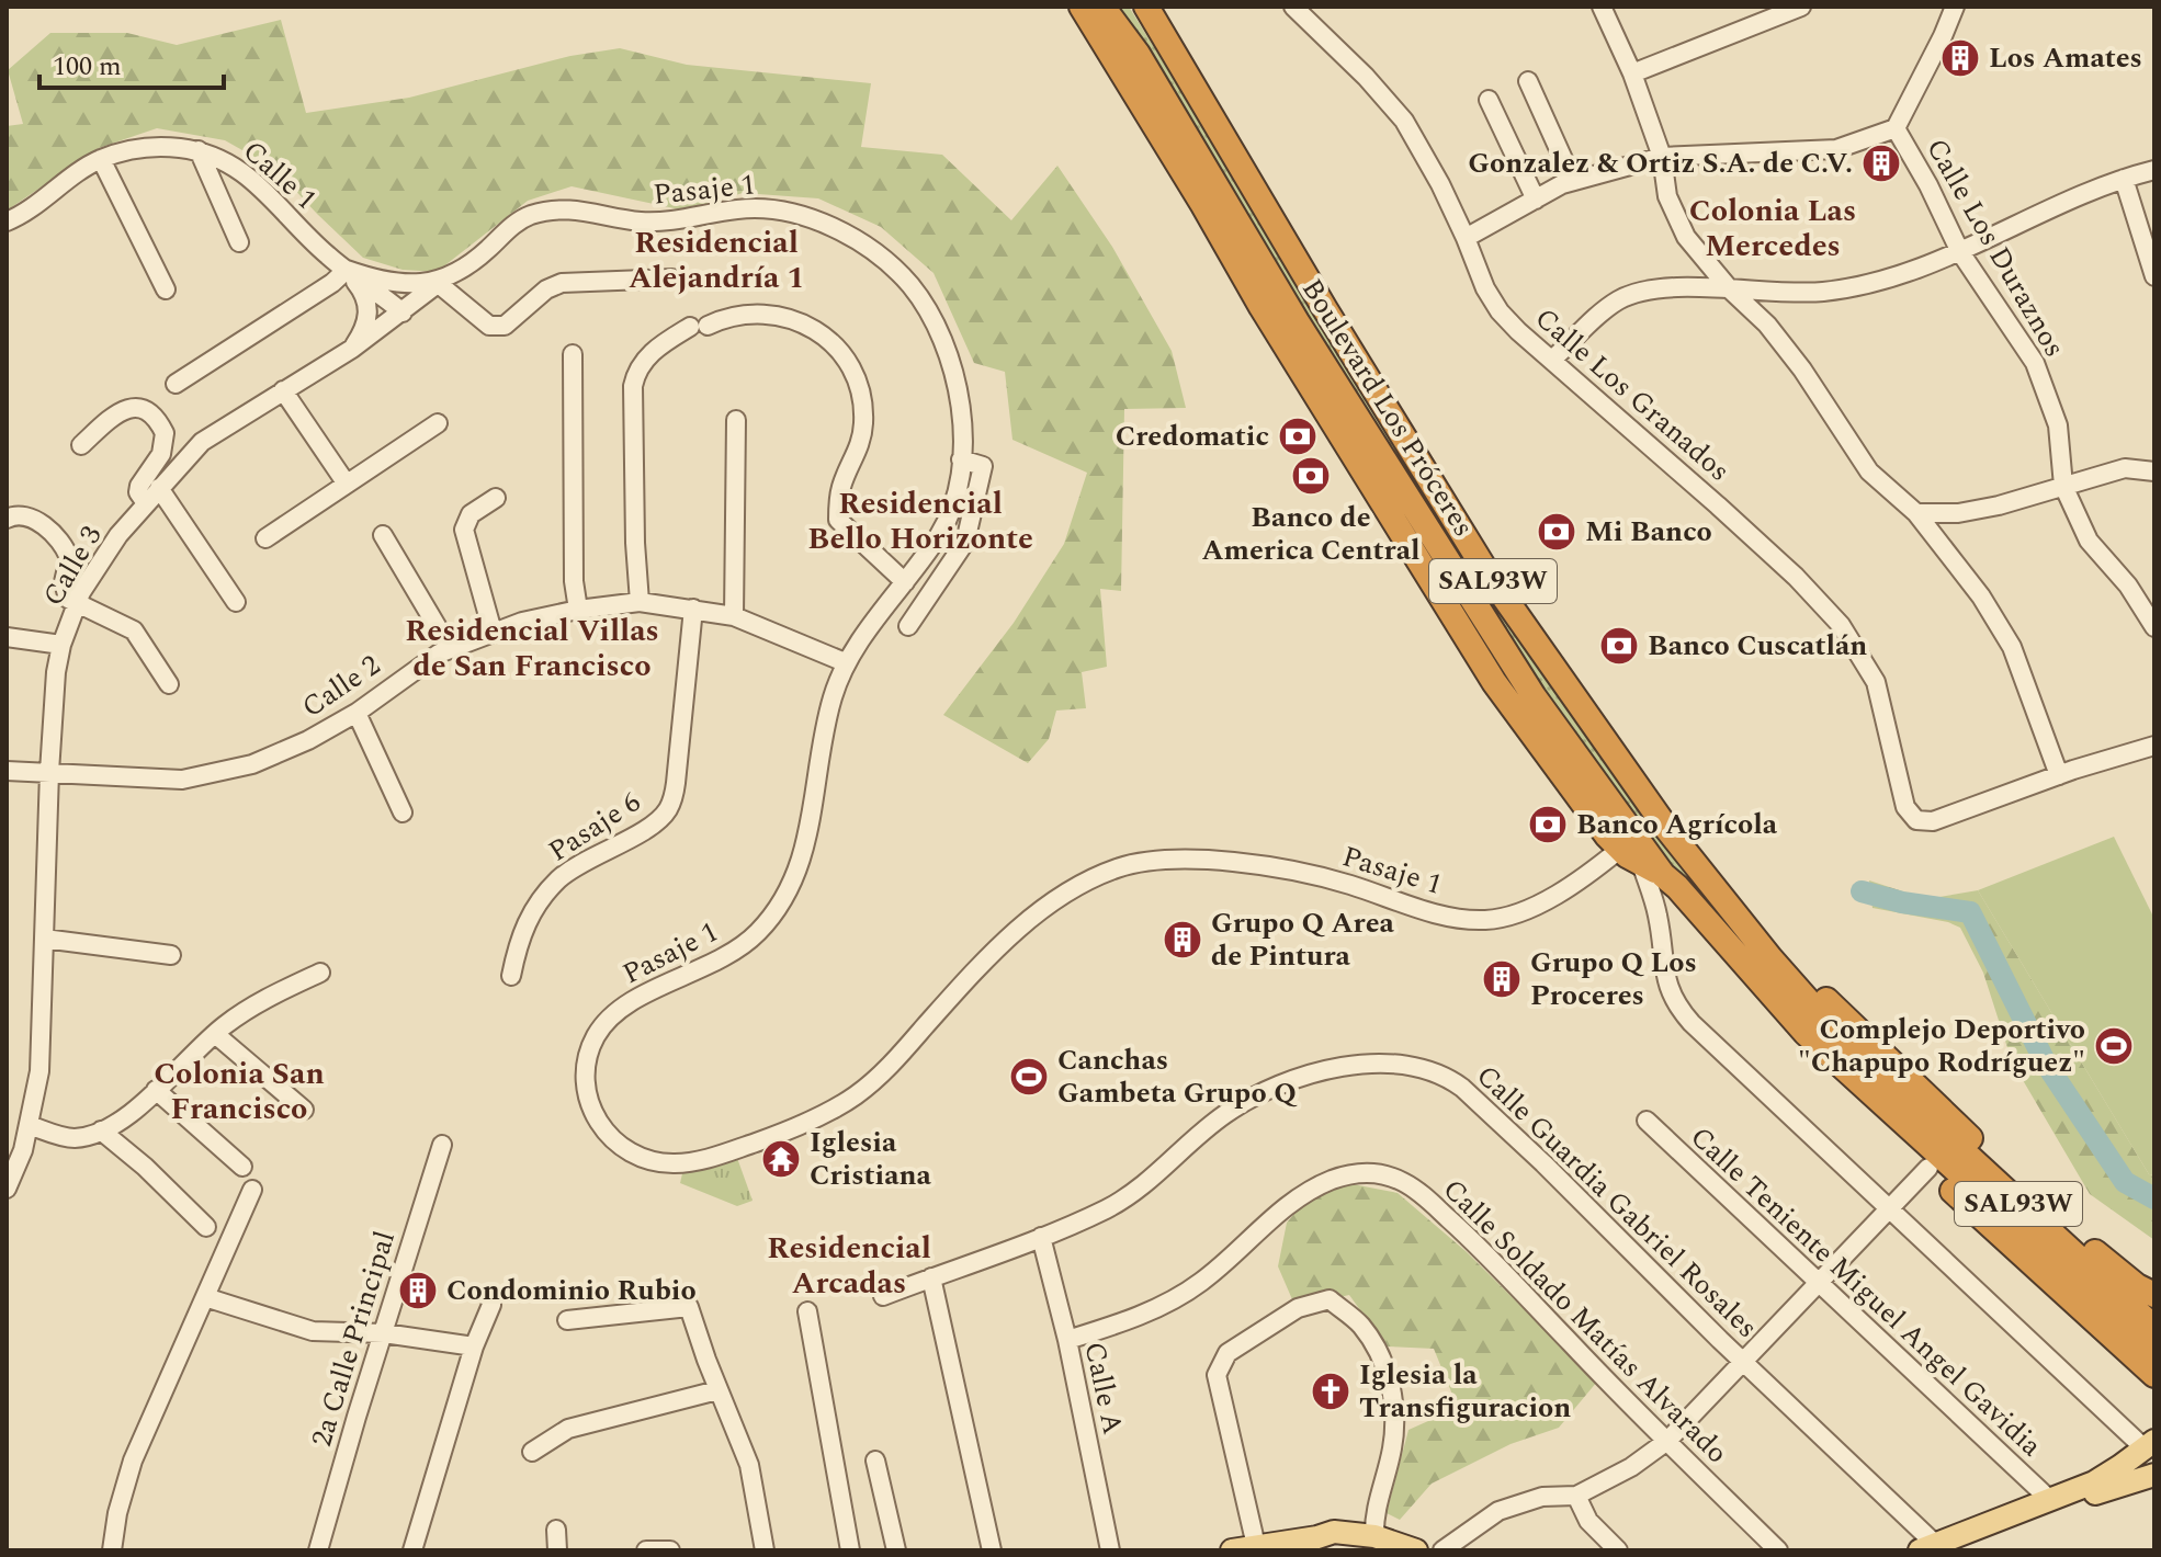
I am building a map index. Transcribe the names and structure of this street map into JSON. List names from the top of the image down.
{
  "streets": {
    "highway": ["Boulevard Los Próceres", "SAL93W"],
    "street": [
      "Calle 1",
      "Pasaje 1",
      "Calle Los Duraznos",
      "Calle Los Granados",
      "Calle 3",
      "Calle 2",
      "Pasaje 6",
      "Calle Guardia Gabriel Rosales",
      "Calle Teniente Miguel Angel Gavidia",
      "Calle Soldado Matías Alvarado",
      "2a Calle Principal",
      "Calle A"
    ]
  },
  "crossings": [
    ["Calle 1", "Calle 3"],
    ["Pasaje 1", "Calle 2"],
    ["Calle 3", "Calle 2"],
    ["Calle 2", "Pasaje 6"],
    ["Calle Guardia Gabriel Rosales", "Calle A"],
    ["Calle Soldado Matías Alvarado", "Calle A"]
  ],
  "districts": [
    "Colonia Las Mercedes",
    "Residencial Alejandría 1",
    "Residencial Bello Horizonte",
    "Residencial Villas de San Francisco",
    "Colonia San Francisco",
    "Residencial Arcadas"
  ],
  "places": {
    "building": [
      "Los Amates",
      "Gonzalez & Ortiz S.A. de C.V.",
      "Grupo Q Area de Pintura",
      "Grupo Q Los Proceres",
      "Condominio Rubio"
    ],
    "bank": [
      "Credomatic",
      "Banco de America Central",
      "Mi Banco",
      "Banco Cuscatlán",
      "Banco Agrícola"
    ],
    "sports": ["Complejo Deportivo \"Chapupo Rodríguez\"", "Canchas Gambeta Grupo Q"],
    "temple": ["Iglesia Cristiana"],
    "church": ["Iglesia la Transfiguracion"]
  },
  "scale_bar": "100 m"
}
